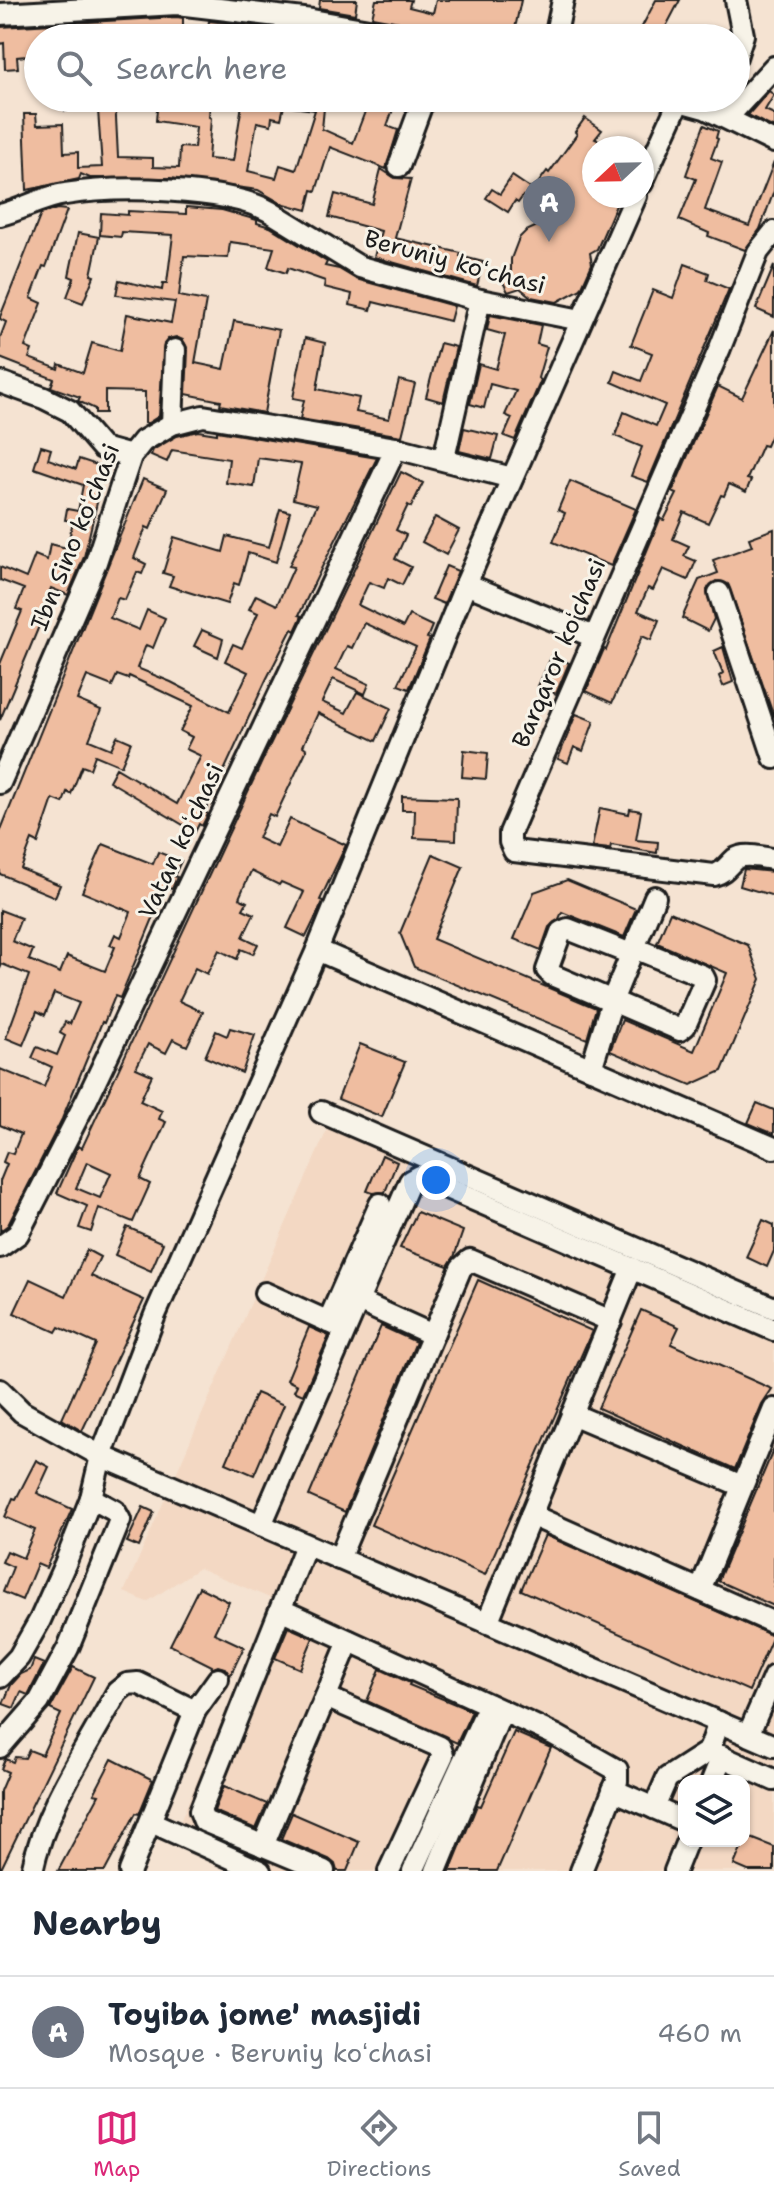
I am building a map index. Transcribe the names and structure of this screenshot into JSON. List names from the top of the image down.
{
  "streets": {
    "street": [
      "Beruniy koʻchasi",
      "Ibn Sino koʻchasi",
      "Barqaror koʻchasi",
      "Vatan koʻchasi"
    ]
  },
  "crossings": [
    ["Ibn Sino koʻchasi", "Vatan koʻchasi"]
  ],
  "north": "left",
  "page": {
    "search": "Search here",
    "pins": "A",
    "heading": "Nearby",
    "list": [
      {
        "mark": "A",
        "name": "Toyiba jome' masjidi",
        "note": "Mosque · Beruniy koʻchasi",
        "value": "460 m"
      }
    ],
    "nav": ["Map", "Directions", "Saved"]
  }
}
